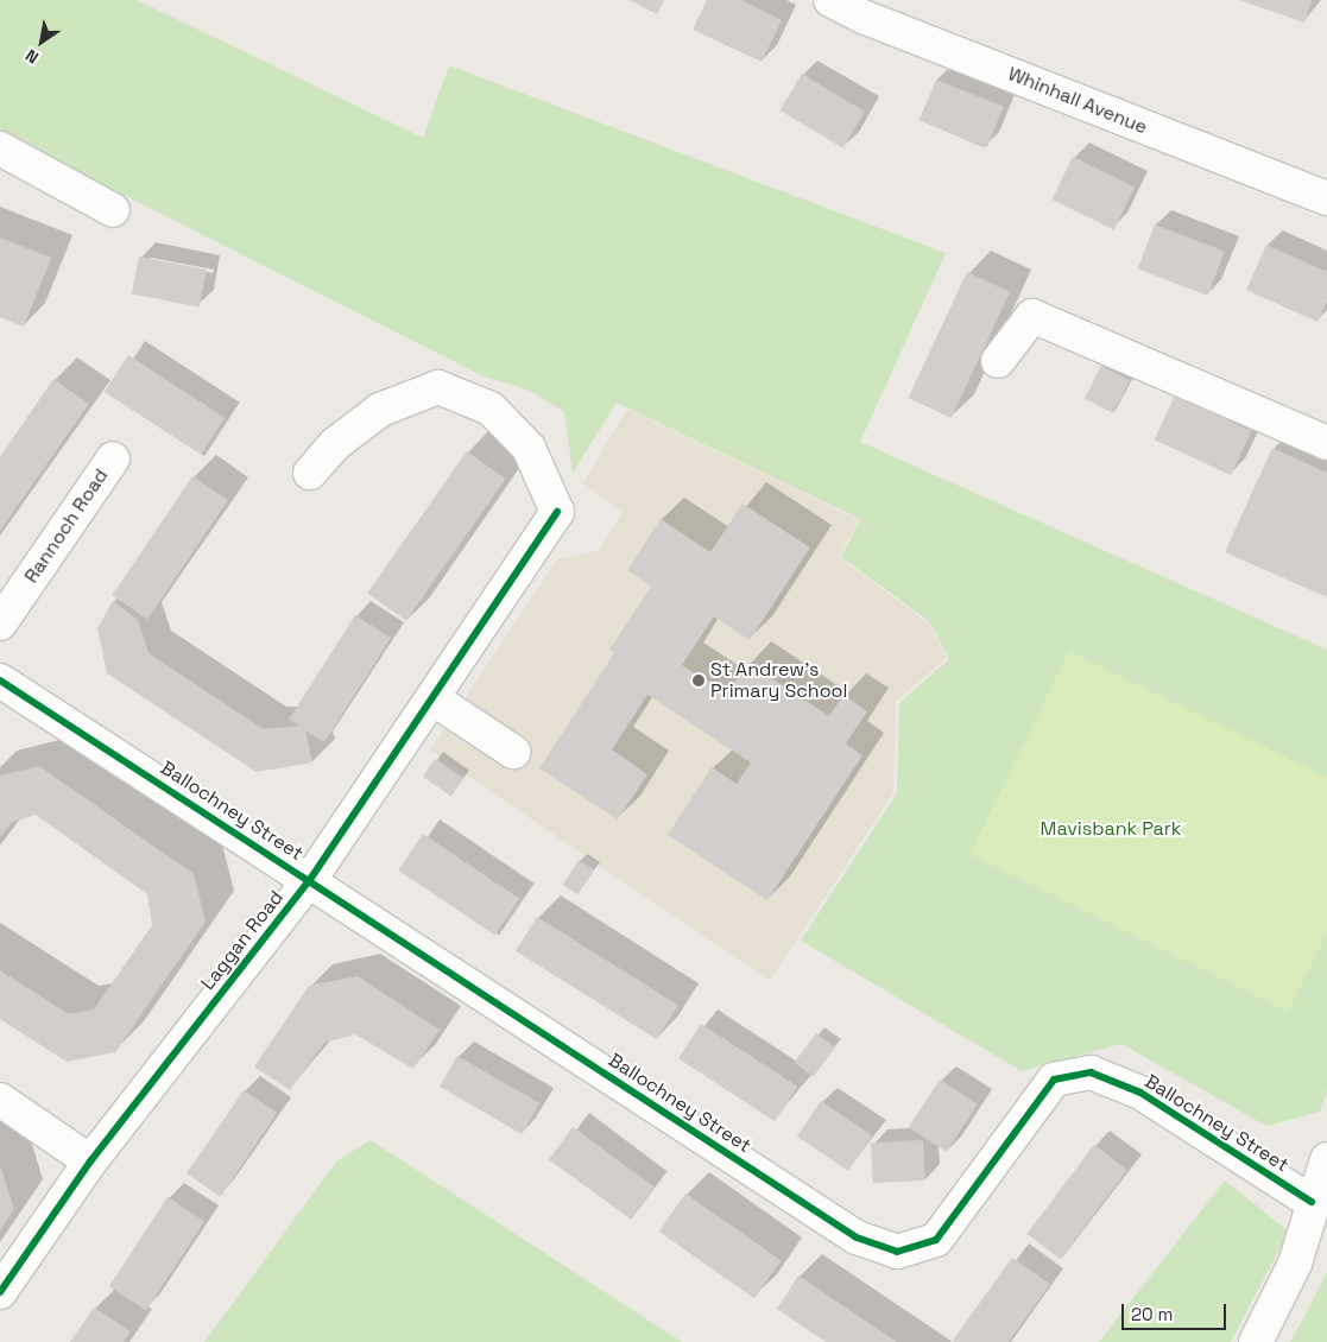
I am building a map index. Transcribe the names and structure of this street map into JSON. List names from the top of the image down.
{
  "streets": {
    "street": [
      "Whinhall Avenue",
      "Rannoch Road",
      "Ballochney Street",
      "Laggan Road"
    ]
  },
  "crossings": [
    ["Ballochney Street", "Laggan Road"]
  ],
  "parks": ["Mavisbank Park"],
  "places": ["St Andrew's Primary School"],
  "scale_bar": "20 m",
  "north": "bottom left"
}
